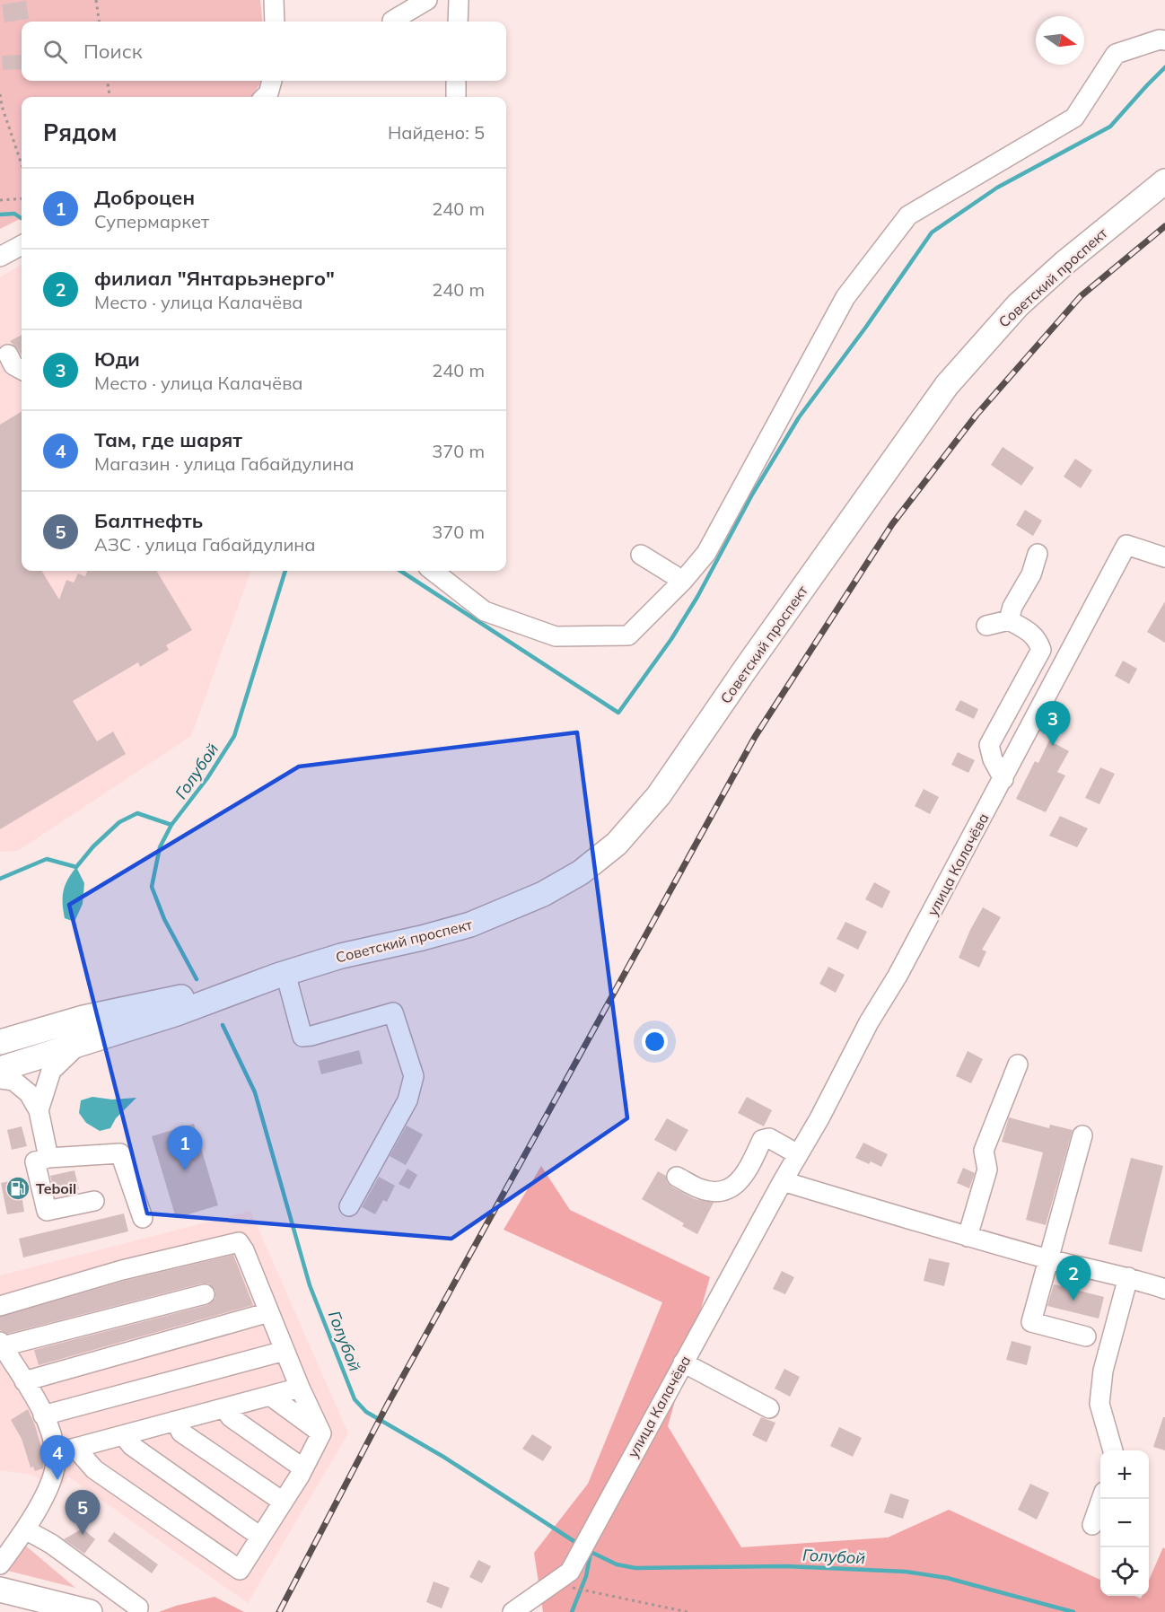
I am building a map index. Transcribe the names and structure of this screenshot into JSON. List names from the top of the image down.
{
  "streets": {
    "main road": ["Советский проспект"],
    "street": ["улица Калачёва"]
  },
  "water": ["Голубой"],
  "places": {
    "fuel station": ["Teboil"]
  },
  "north": "right",
  "page": {
    "search": "Поиск",
    "heading": ["Рядом", "Найдено: 5"],
    "list": [
      {
        "mark": "1",
        "name": "Доброцен",
        "note": "Супермаркет",
        "value": "240 m"
      },
      {
        "mark": "2",
        "name": "филиал \"Янтарьэнерго\"",
        "note": "Место · улица Калачёва",
        "value": "240 m"
      },
      {
        "mark": "3",
        "name": "Юди",
        "note": "Место · улица Калачёва",
        "value": "240 m"
      },
      {
        "mark": "4",
        "name": "Там, где шарят",
        "note": "Магазин · улица Габайдулина",
        "value": "370 m"
      },
      {
        "mark": "5",
        "name": "Балтнефть",
        "note": "АЗС · улица Габайдулина",
        "value": "370 m"
      }
    ],
    "pins": [
      "3",
      "1",
      "2",
      "4",
      "5"
    ],
    "map_buttons": ["+", "−"]
  }
}
